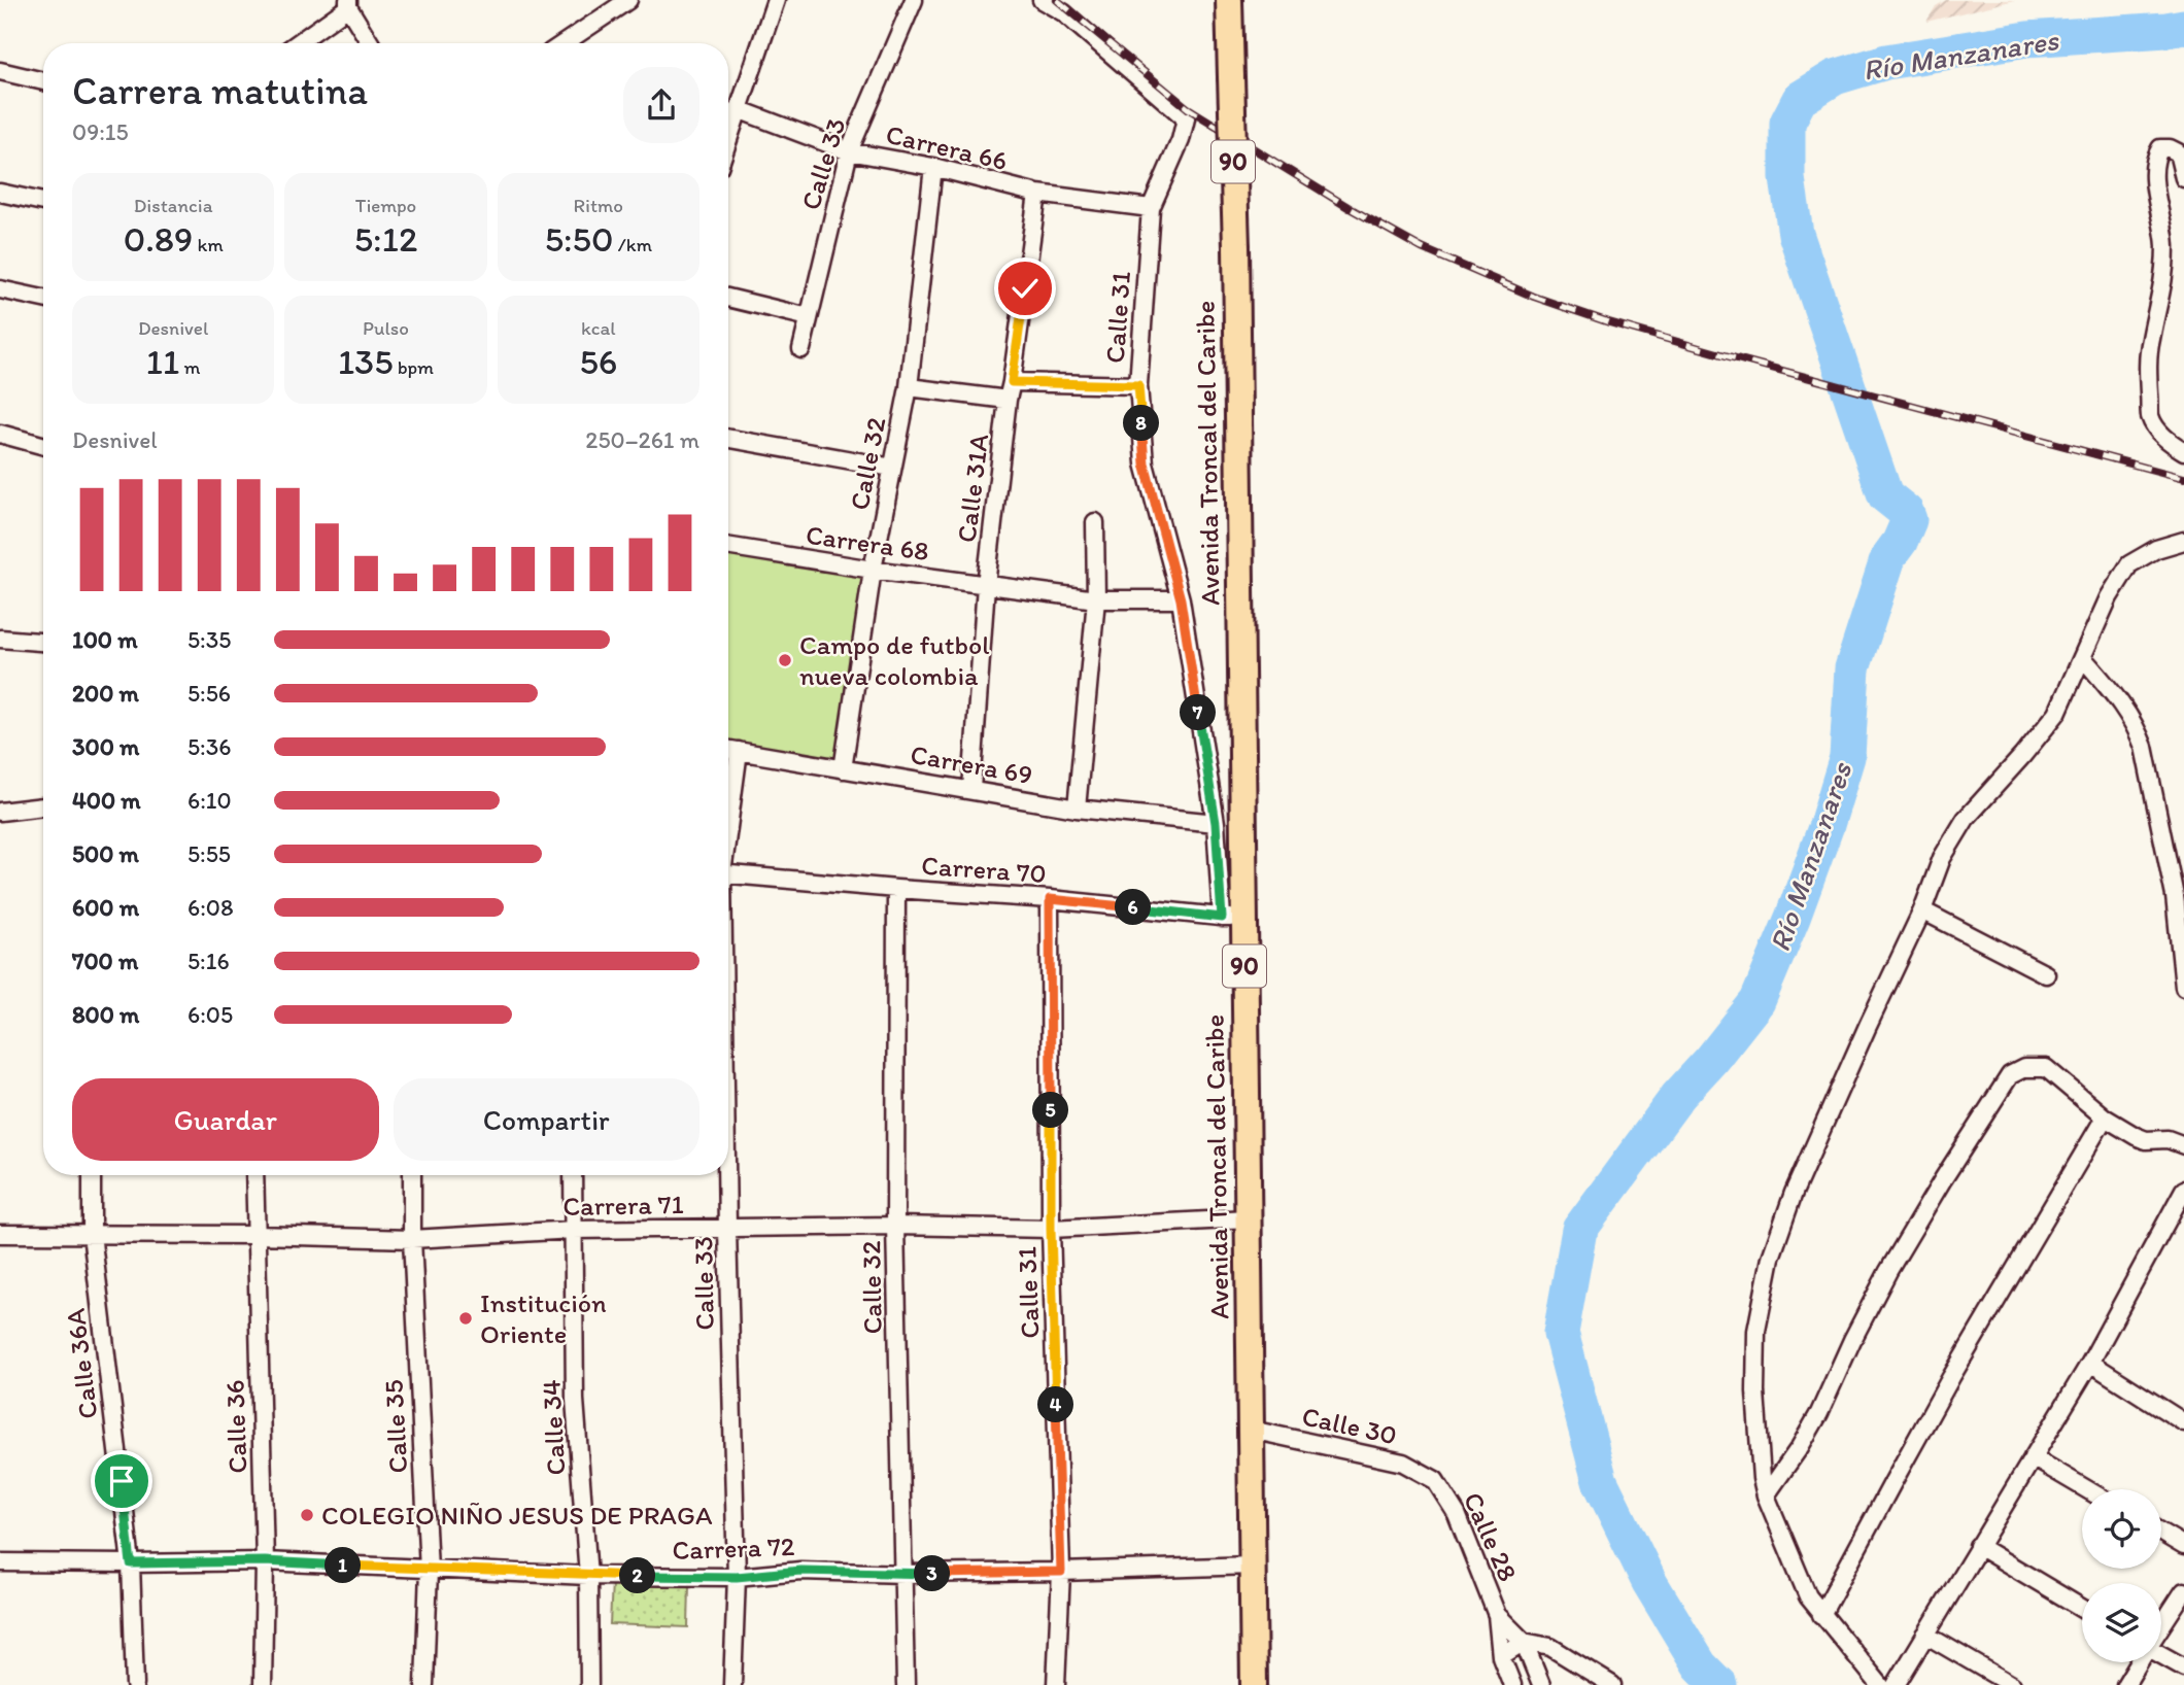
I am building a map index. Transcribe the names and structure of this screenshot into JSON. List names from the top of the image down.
{
  "streets": {
    "highway": ["90", "Avenida Troncal del Caribe"],
    "street": [
      "Carrera 66",
      "Calle 33",
      "Calle 31",
      "Calle 32",
      "Calle 31A",
      "Carrera 68",
      "Carrera 69",
      "Carrera 70",
      "Carrera 71",
      "Calle 36A",
      "Calle 30",
      "Calle 36",
      "Calle 35",
      "Calle 34",
      "Calle 28",
      "Carrera 72"
    ]
  },
  "crossings": [
    ["Carrera 66", "Calle 33"],
    ["Carrera 66", "Calle 31"],
    ["Carrera 66", "Calle 32"],
    ["Carrera 66", "Calle 31A"],
    ["Calle 33", "Carrera 69"],
    ["Calle 33", "Carrera 71"],
    ["Calle 33", "Carrera 72"],
    ["Calle 31", "Avenida Troncal del Caribe"],
    ["Calle 31", "Carrera 68"],
    ["Calle 31", "Carrera 69"],
    ["Calle 31", "Carrera 70"],
    ["Calle 31", "Carrera 71"],
    ["Calle 31", "Carrera 72"],
    ["Avenida Troncal del Caribe", "Carrera 70"],
    ["Avenida Troncal del Caribe", "Carrera 71"],
    ["Avenida Troncal del Caribe", "Calle 30"],
    ["Avenida Troncal del Caribe", "Carrera 72"],
    ["Calle 32", "Carrera 68"],
    ["Calle 32", "Carrera 69"],
    ["Calle 32", "Carrera 70"],
    ["Calle 32", "Carrera 71"],
    ["Calle 32", "Carrera 72"],
    ["Calle 31A", "Carrera 68"],
    ["Calle 31A", "Carrera 69"],
    ["Carrera 71", "Calle 36A"],
    ["Carrera 71", "Calle 36"],
    ["Carrera 71", "Calle 35"],
    ["Carrera 71", "Calle 34"],
    ["Calle 36A", "Carrera 72"],
    ["Calle 30", "Calle 28"],
    ["Calle 36", "Carrera 72"],
    ["Calle 35", "Carrera 72"],
    ["Calle 34", "Carrera 72"]
  ],
  "water": ["Río Manzanares"],
  "places": ["Campo de futbol nueva colombia", "Institución Oriente", "COLEGIO NIÑO JESUS DE PRAGA"],
  "page": {
    "heading": ["Carrera matutina", "09:15"],
    "stats": [
      ["Distancia", "0.89 km"],
      ["Tiempo", "5:12"],
      ["Ritmo", "5:50 /km"],
      ["Desnivel", "11 m"],
      ["Pulso", "135 bpm"],
      ["kcal", "56"]
    ],
    "pins": [
      "8",
      "7",
      "6",
      "5",
      "4",
      "1",
      "3",
      "2"
    ],
    "chart": ["Desnivel", "250–261 m"],
    "list": [
      {
        "name": "100 m",
        "note": "5:35"
      },
      {
        "name": "200 m",
        "note": "5:56"
      },
      {
        "name": "300 m",
        "note": "5:36"
      },
      {
        "name": "400 m",
        "note": "6:10"
      },
      {
        "name": "500 m",
        "note": "5:55"
      },
      {
        "name": "600 m",
        "note": "6:08"
      },
      {
        "name": "700 m",
        "note": "5:16"
      },
      {
        "name": "800 m",
        "note": "6:05"
      }
    ],
    "buttons": ["Guardar", "Compartir"]
  }
}
